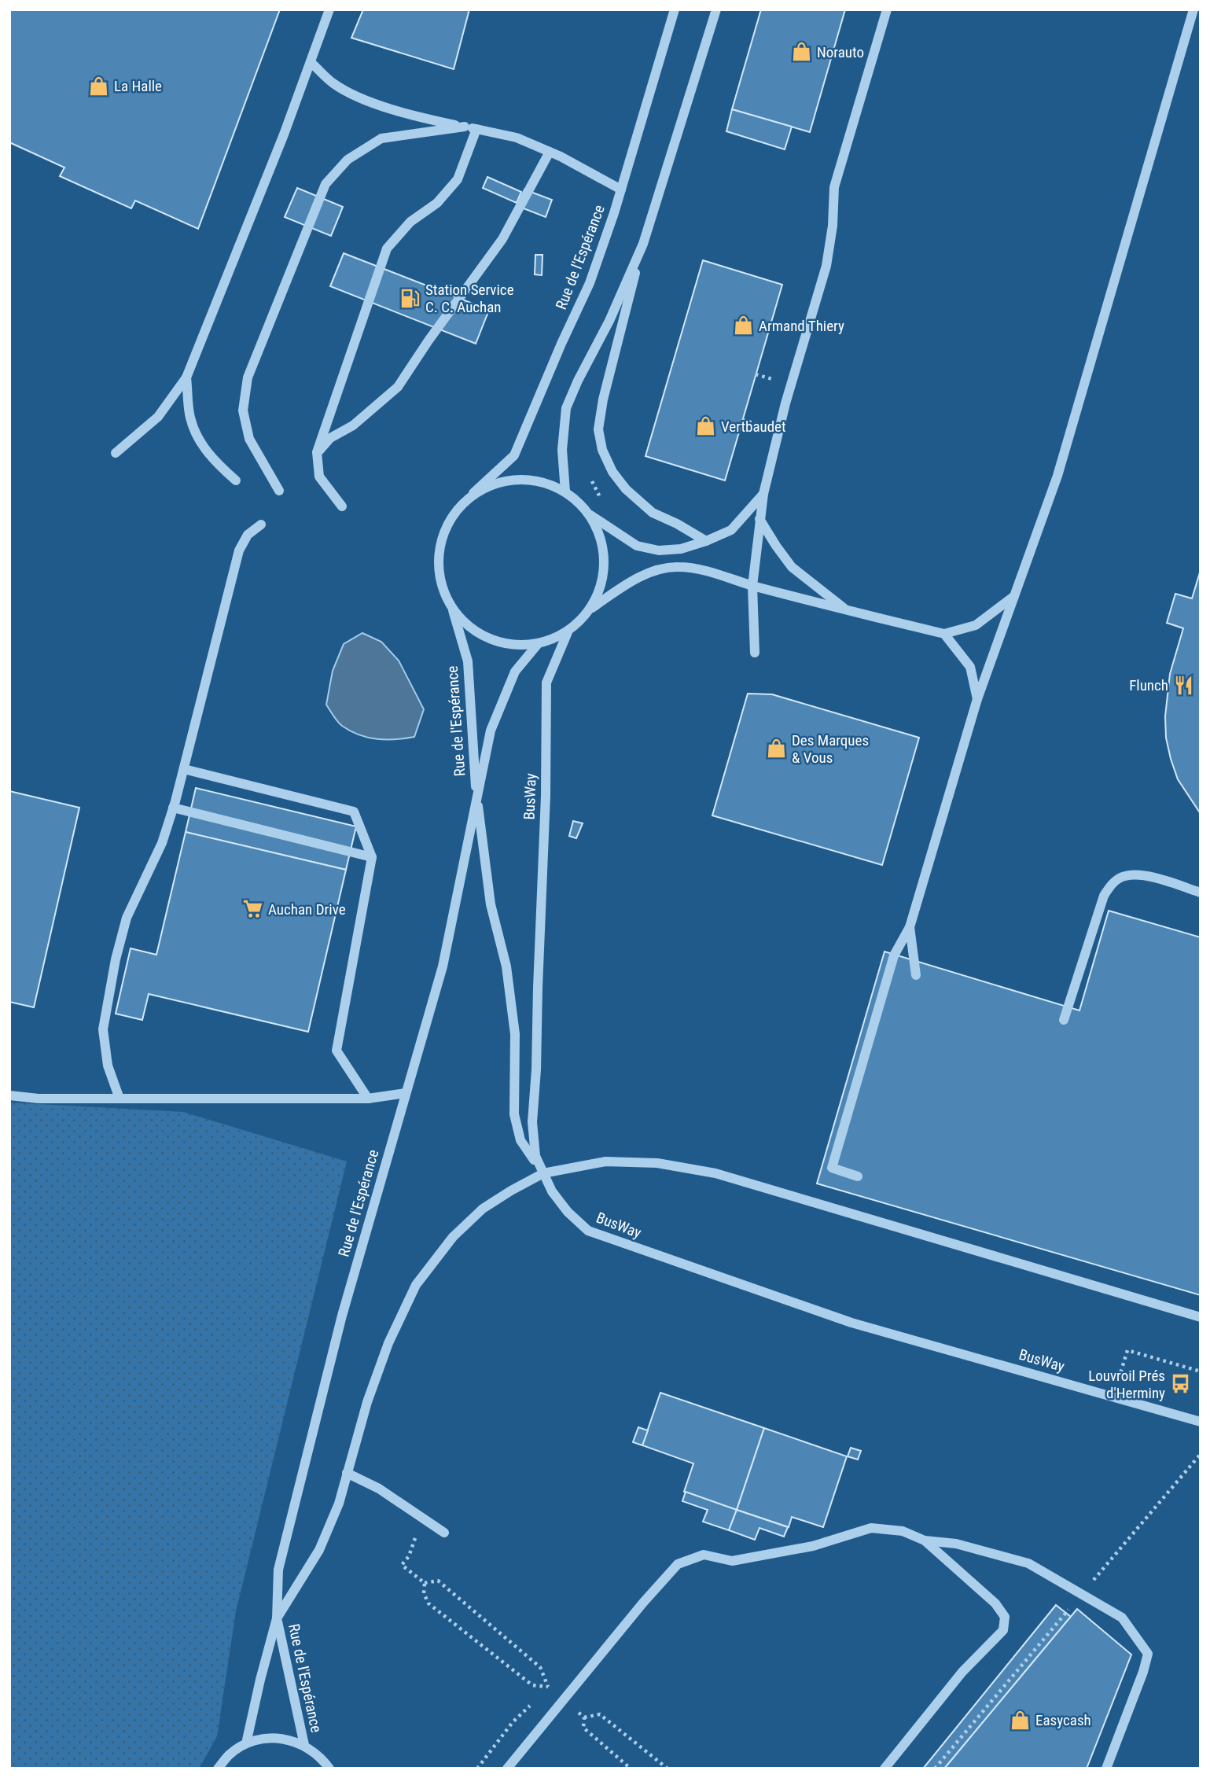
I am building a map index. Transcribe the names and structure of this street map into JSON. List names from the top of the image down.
{
  "streets": {
    "street": ["Rue de l'Espérance", "BusWay"]
  },
  "crossings": [
    ["Rue de l'Espérance", "BusWay"]
  ],
  "places": {
    "shop": [
      "Norauto",
      "La Halle",
      "Armand Thiery",
      "Vertbaudet",
      "Des Marques & Vous",
      "Easycash"
    ],
    "fuel station": ["Station Service C. C. Auchan"],
    "restaurant": ["Flunch"],
    "supermarket": ["Auchan Drive"],
    "bus stop": ["Louvroil Prés d'Herminy"]
  }
}
